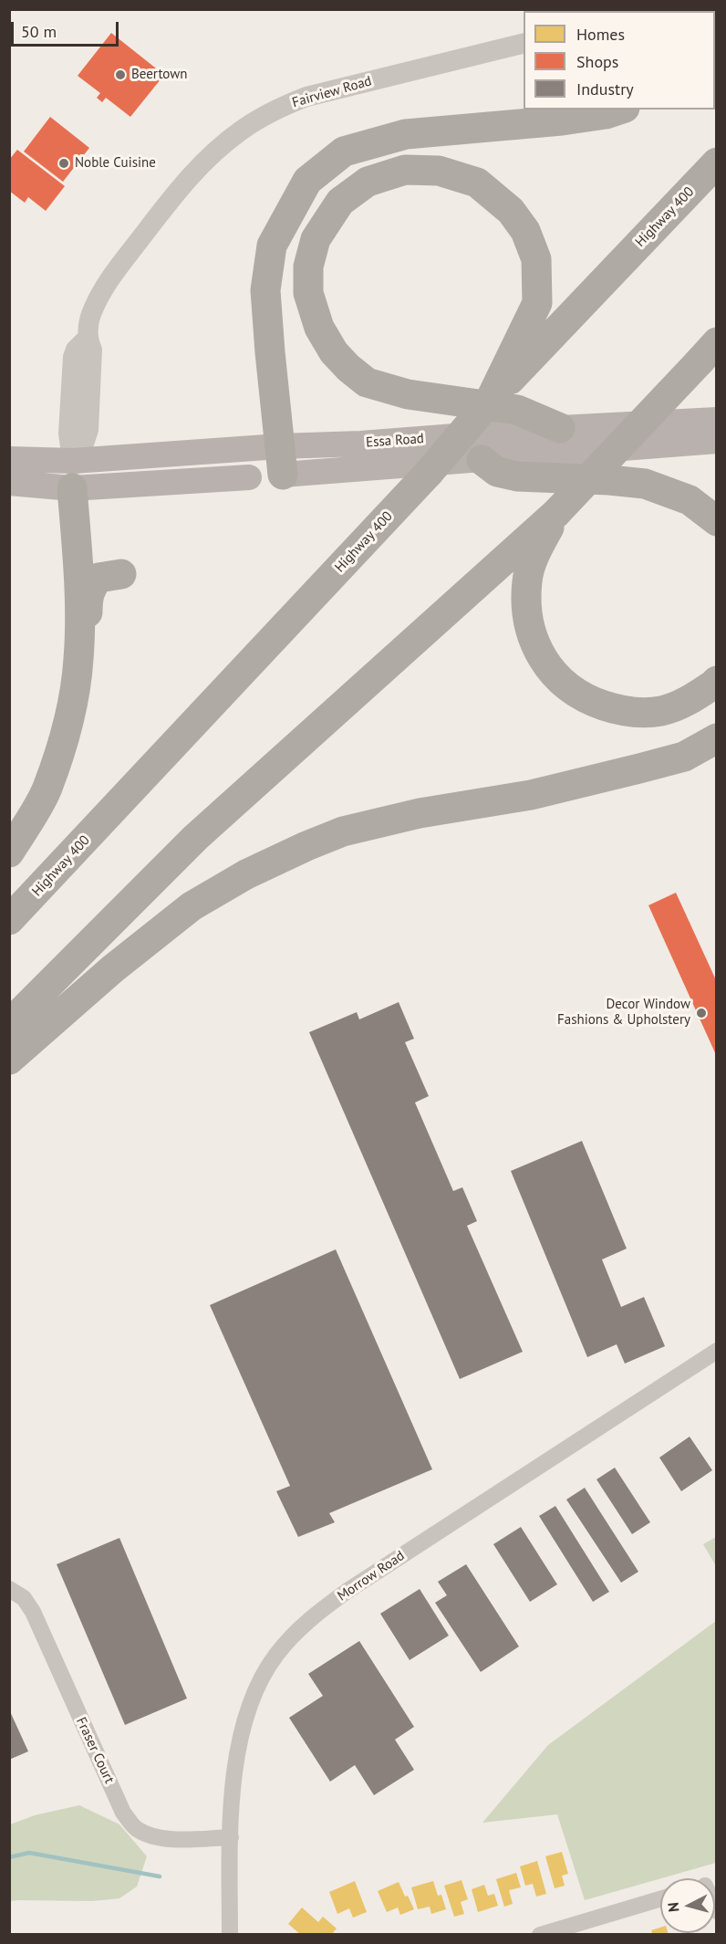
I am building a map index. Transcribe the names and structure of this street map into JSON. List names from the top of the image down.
{
  "streets": {
    "highway": ["Highway 400"],
    "main road": ["Essa Road"],
    "street": ["Fairview Road", "Morrow Road", "Fraser Court"]
  },
  "crossings": [
    ["Fairview Road", "Essa Road"],
    ["Morrow Road", "Fraser Court"]
  ],
  "places": ["Beertown", "Noble Cuisine", "Decor Window Fashions & Upholstery"],
  "legend": ["Homes", "Shops", "Industry"],
  "scale_bar": "50 m",
  "north": "left"
}
